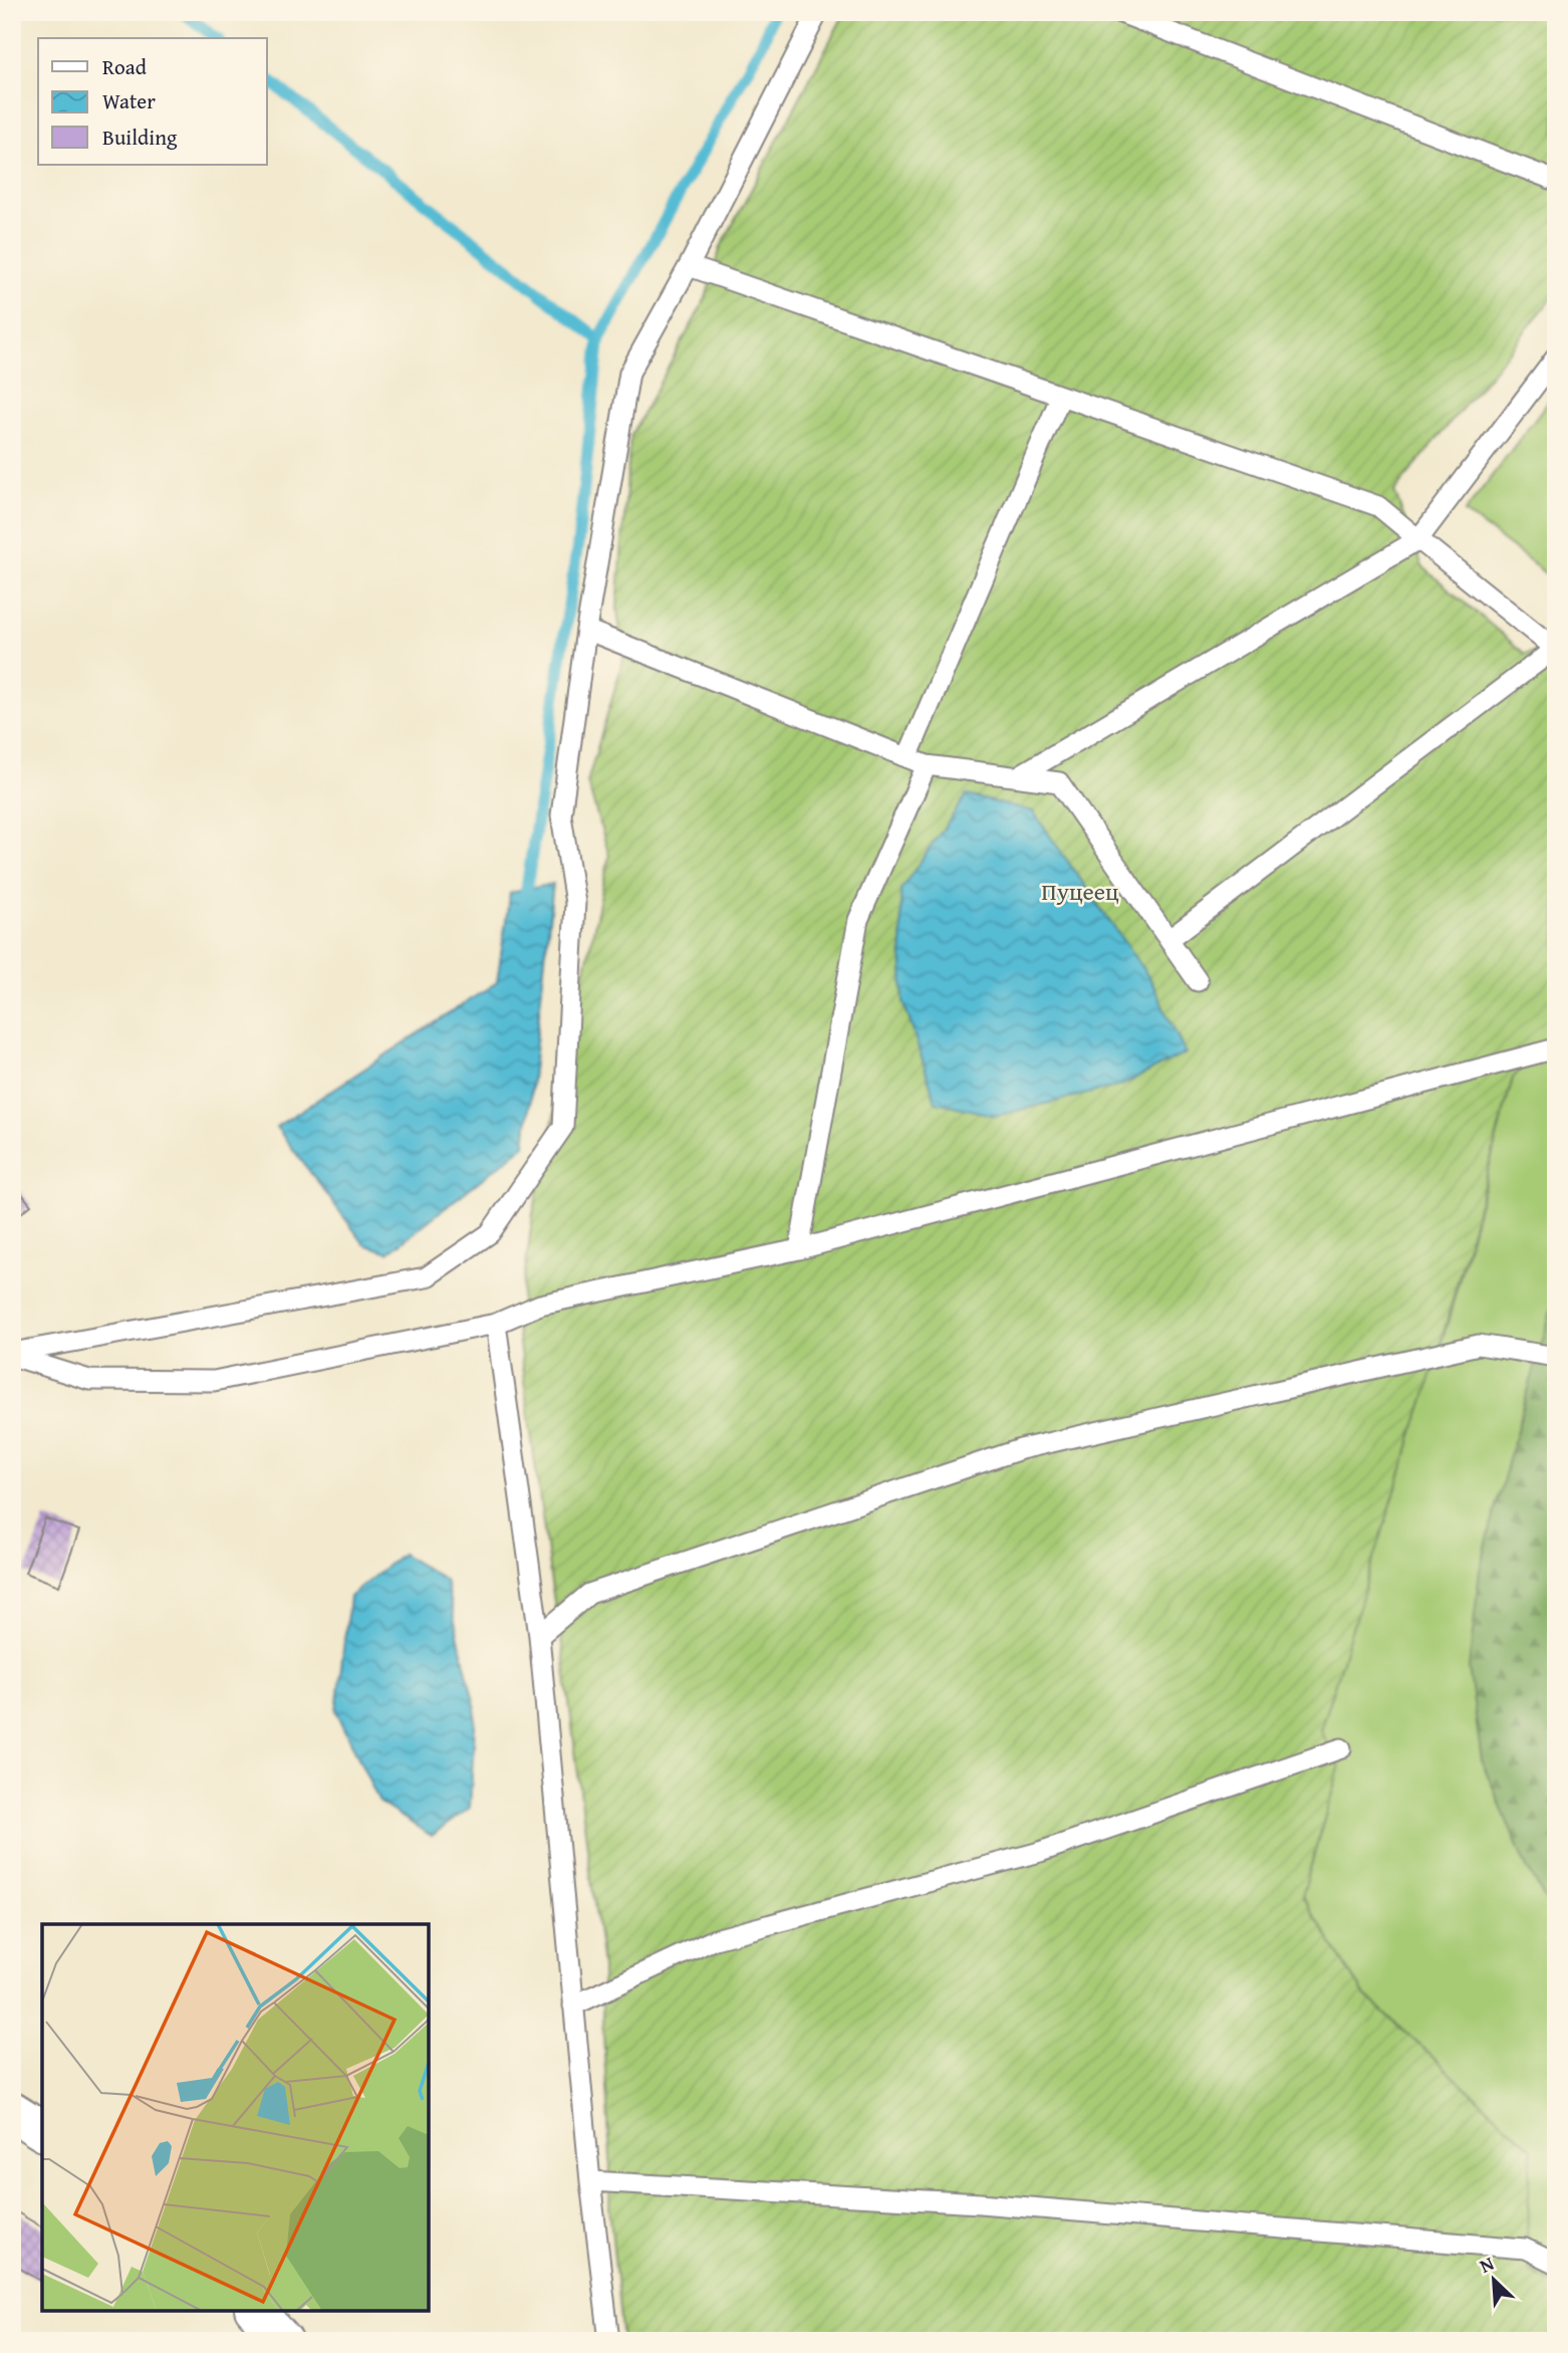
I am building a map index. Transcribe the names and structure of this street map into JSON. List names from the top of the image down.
{
  "parks": ["Пуцеец"],
  "legend": ["Road", "Water", "Building"],
  "north": "top left"
}
